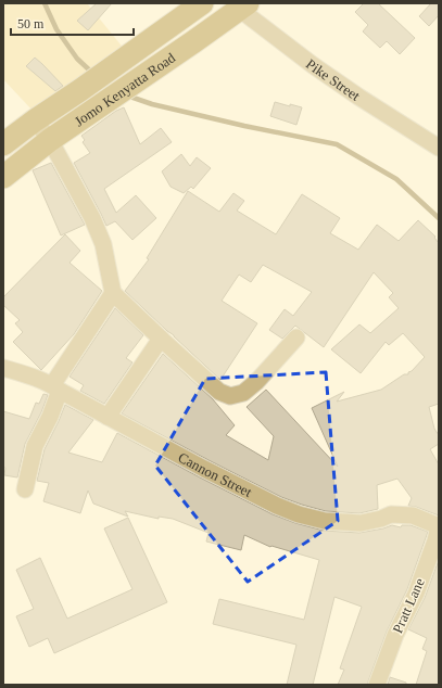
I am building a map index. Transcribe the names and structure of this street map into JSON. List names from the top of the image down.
{
  "streets": {
    "main road": ["Jomo Kenyatta Road"],
    "street": ["Pike Street", "Cannon Street", "Pratt Lane"]
  },
  "crossings": [
    ["Pike Street", "Jomo Kenyatta Road"],
    ["Cannon Street", "Pratt Lane"]
  ],
  "scale_bar": "50 m"
}
